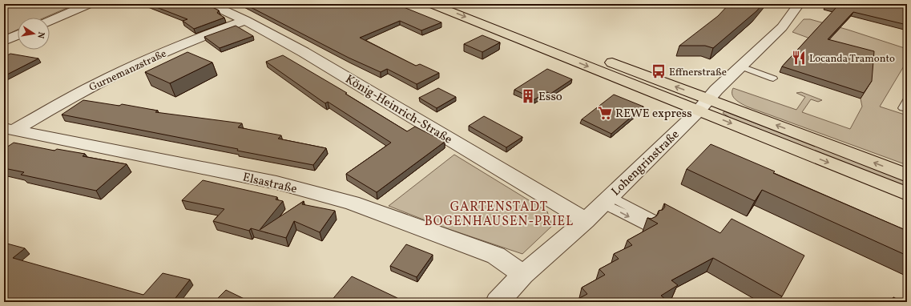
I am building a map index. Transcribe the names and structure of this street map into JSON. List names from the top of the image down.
{
  "streets": {
    "street": [
      "Gurnemanzstraße",
      "König-Heinrich-Straße",
      "Lohengrinstraße",
      "Elsastraße"
    ]
  },
  "crossings": [
    ["Gurnemanzstraße", "König-Heinrich-Straße"],
    ["Gurnemanzstraße", "Elsastraße"],
    ["König-Heinrich-Straße", "Lohengrinstraße"],
    ["Lohengrinstraße", "Elsastraße"]
  ],
  "districts": ["GARTENSTADT BOGENHAUSEN-PRIEL"],
  "places": {
    "restaurant": ["Locanda Tramonto"],
    "bus stop": ["Effnerstraße"],
    "building": ["Esso"],
    "supermarket": ["REWE express"]
  },
  "north": "right"
}
